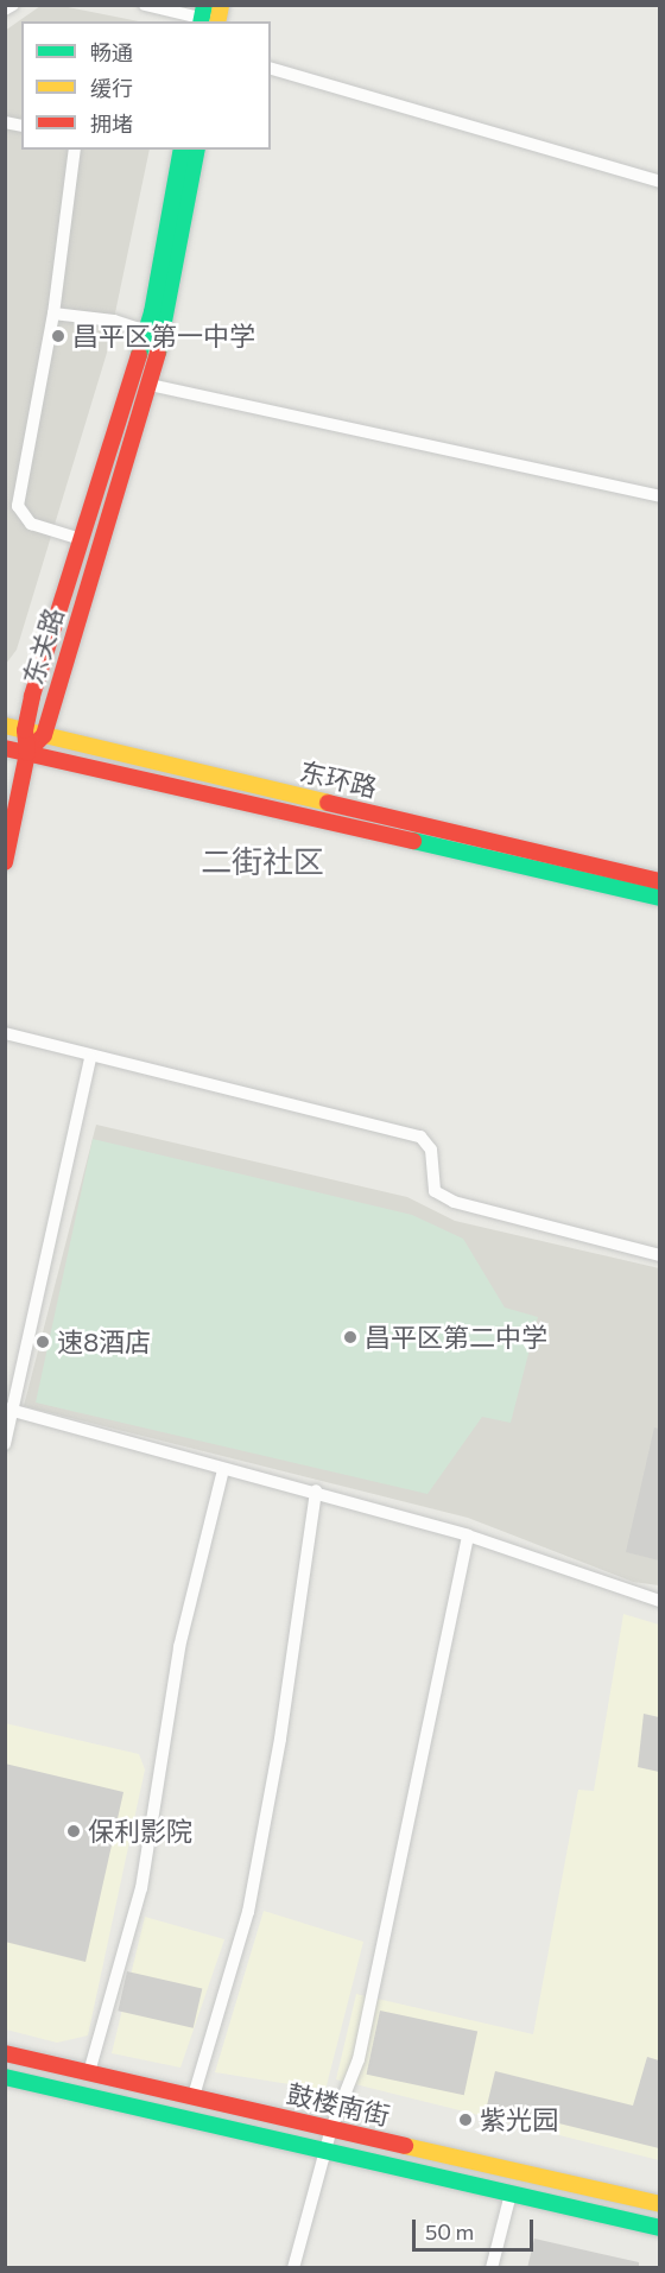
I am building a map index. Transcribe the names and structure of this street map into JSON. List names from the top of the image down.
{
  "streets": {
    "street": ["东关路", "东环路", "鼓楼南街"]
  },
  "crossings": [
    ["东关路", "东环路"]
  ],
  "districts": ["二街社区"],
  "places": [
    "昌平区第一中学",
    "昌平区第二中学",
    "速8酒店",
    "保利影院",
    "紫光园"
  ],
  "legend": ["畅通", "缓行", "拥堵"],
  "scale_bar": "50 m"
}
